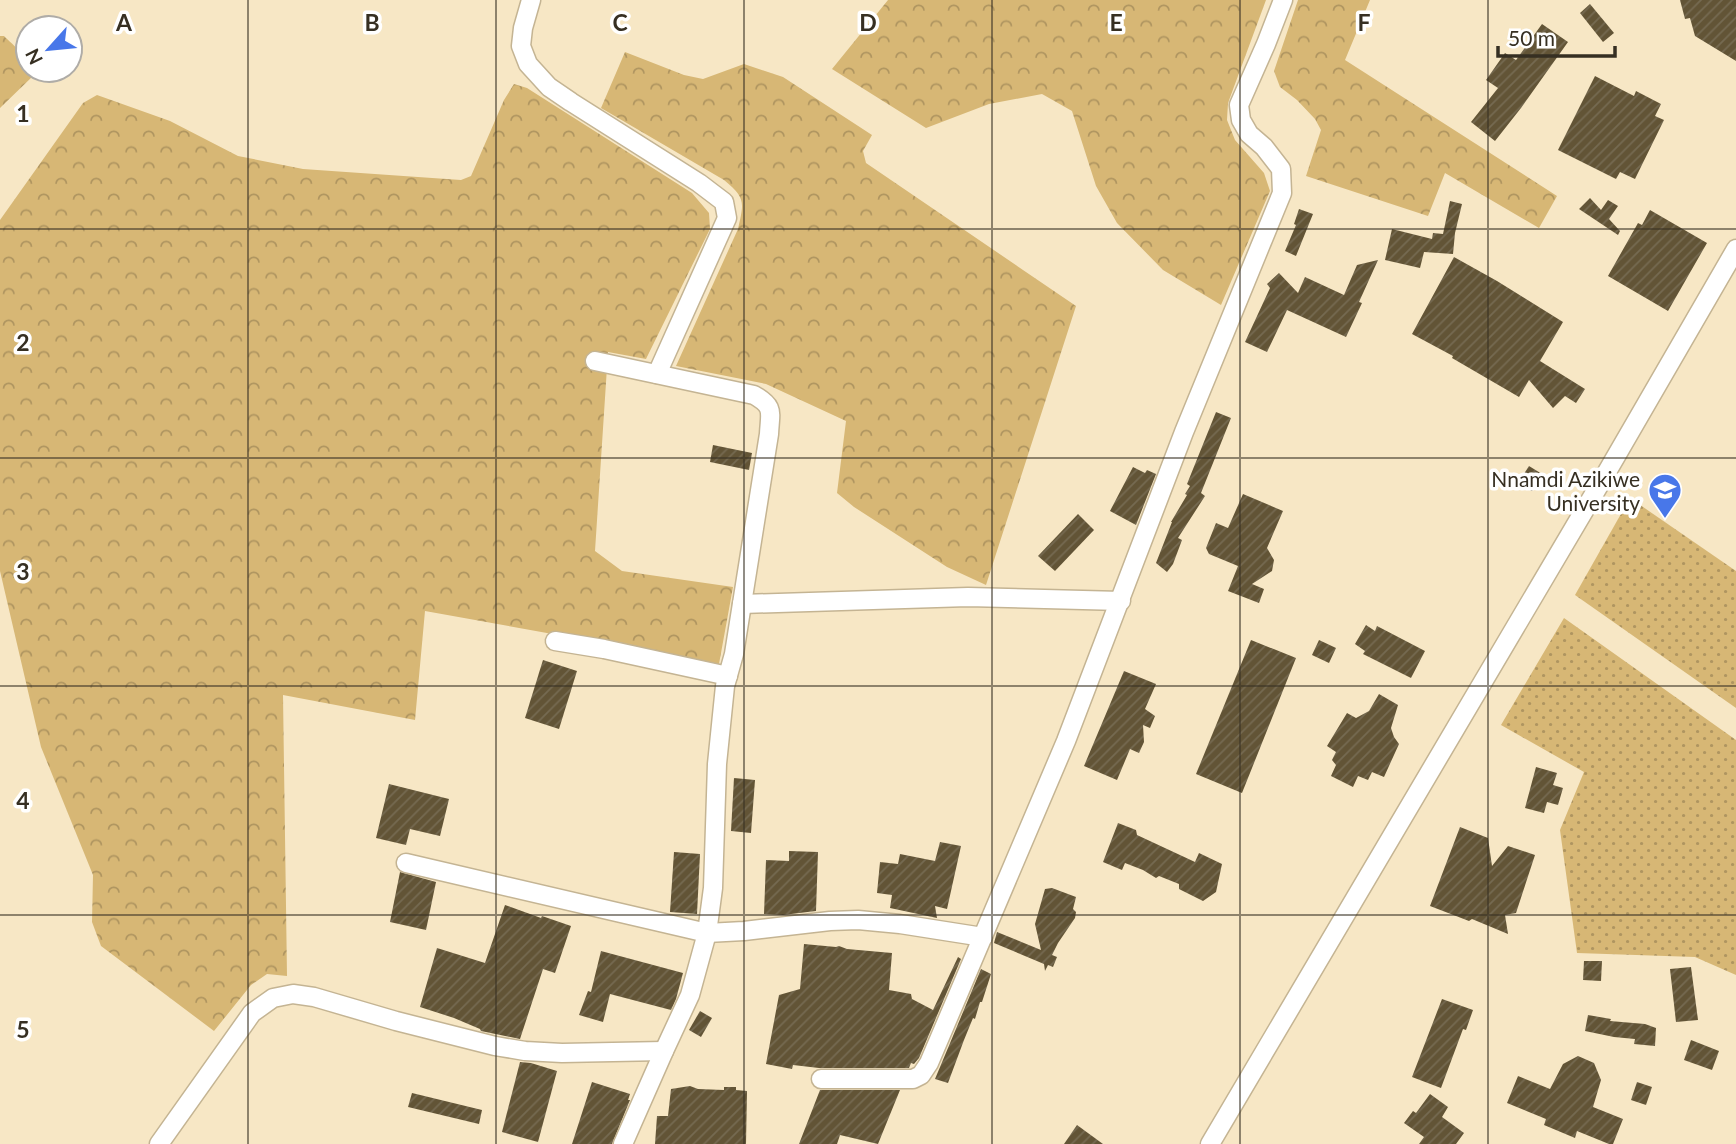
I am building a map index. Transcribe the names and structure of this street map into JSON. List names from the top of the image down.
{
  "places": {
    "school or university": ["Nnamdi Azikiwe University"]
  },
  "scale_bar": "50 m",
  "north": "bottom left",
  "grid": {
    "columns": [
      "A",
      "B",
      "C",
      "D",
      "E",
      "F"
    ],
    "rows": [
      "1",
      "2",
      "3",
      "4",
      "5"
    ]
  }
}
